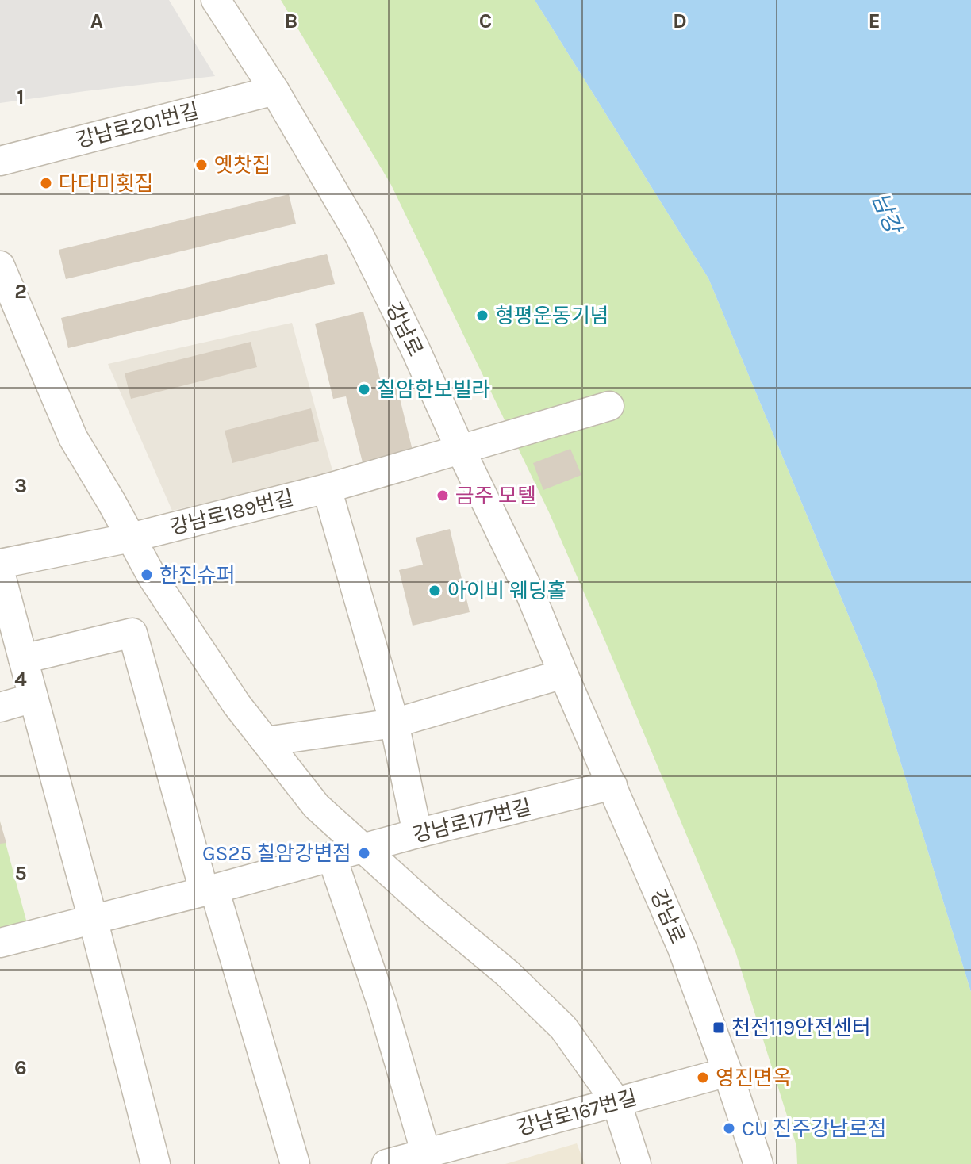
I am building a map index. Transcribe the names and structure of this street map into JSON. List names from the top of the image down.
{
  "streets": {
    "street": [
      "강남로201번길",
      "강남로",
      "강남로189번길",
      "강남로177번길",
      "강남로167번길"
    ]
  },
  "crossings": [
    ["강남로201번길", "강남로"],
    ["강남로", "강남로189번길"],
    ["강남로", "강남로177번길"],
    ["강남로", "강남로167번길"]
  ],
  "water": ["남강"],
  "places": {
    "other": [
      "옛찻집",
      "다다미횟집",
      "형평운동기념",
      "칠암한보빌라",
      "금주 모텔",
      "한진슈퍼",
      "아이비 웨딩홀",
      "GS25 칠암강변점",
      "영진면옥",
      "CU 진주강남로점"
    ],
    "transit": ["천전119안전센터"]
  },
  "grid": {
    "columns": [
      "A",
      "B",
      "C",
      "D",
      "E"
    ],
    "rows": [
      "1",
      "2",
      "3",
      "4",
      "5",
      "6"
    ]
  }
}
